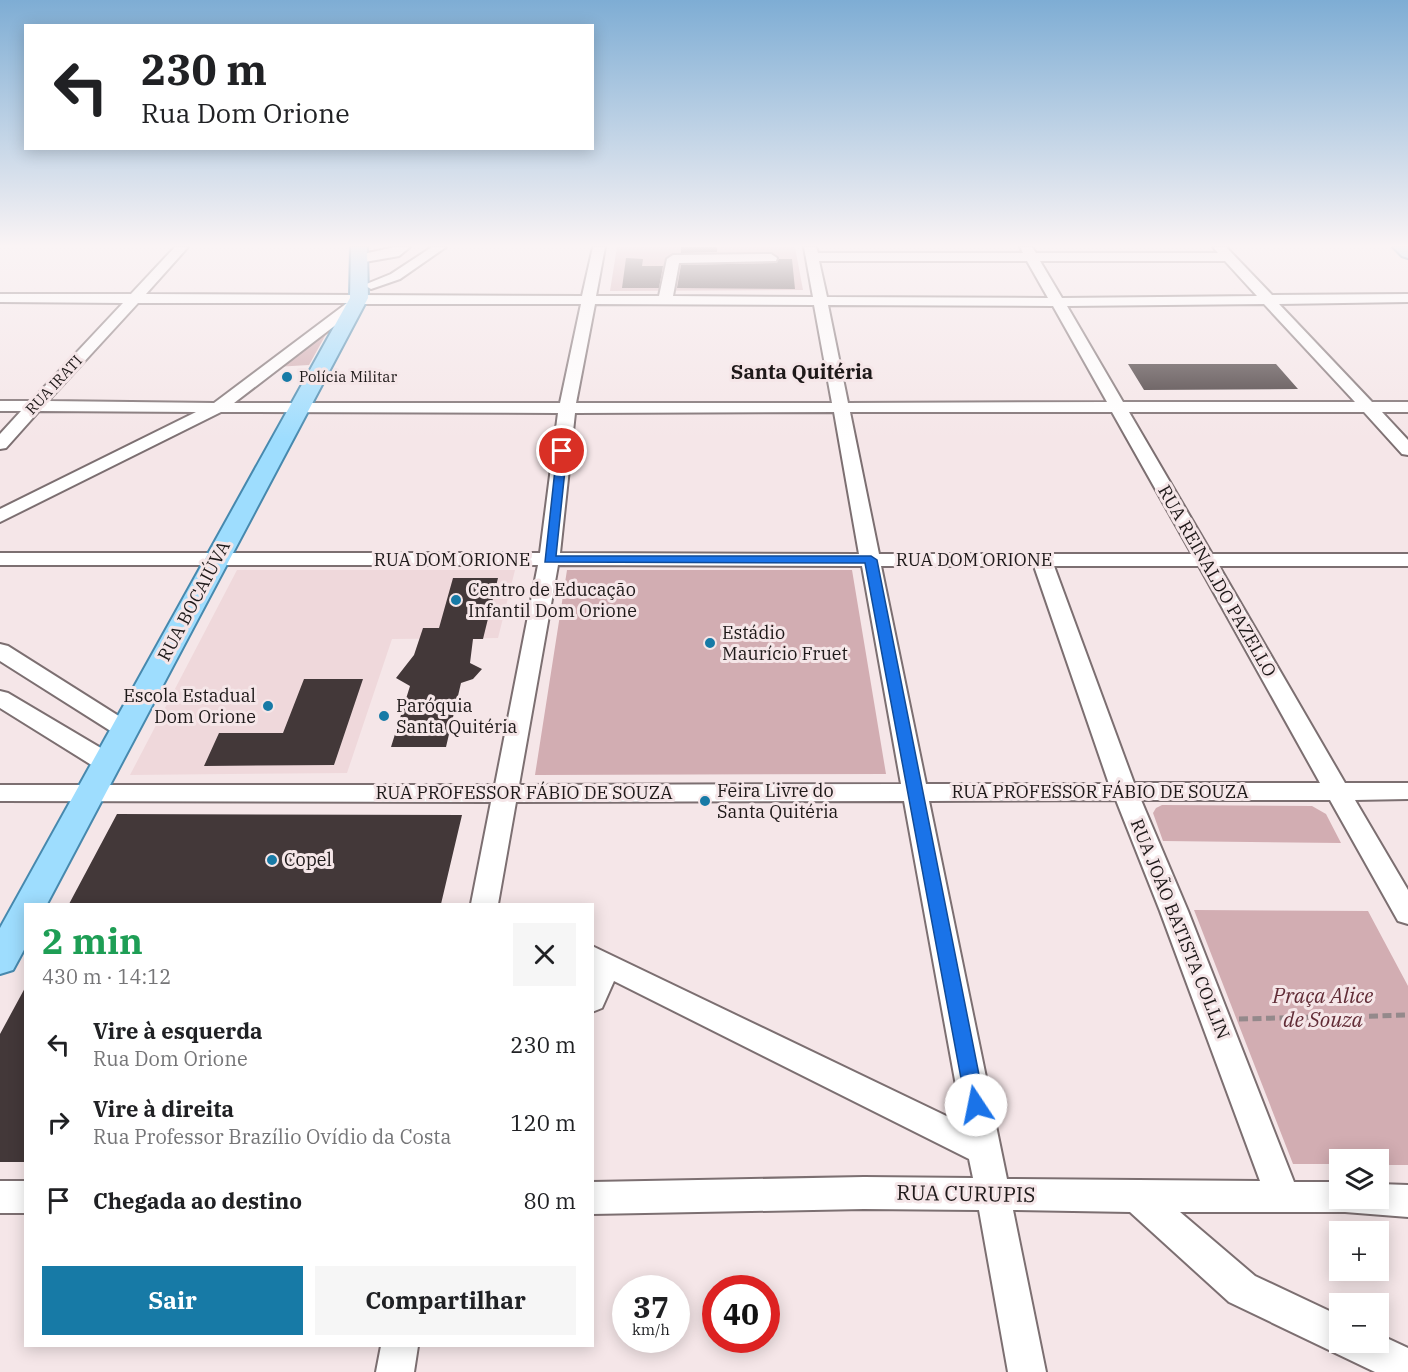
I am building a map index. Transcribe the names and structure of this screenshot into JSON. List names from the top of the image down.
{
  "streets": {
    "main road": ["RUA BOCAIÚVA"],
    "street": [
      "RUA IRATI",
      "RUA DOM ORIONE",
      "RUA REINALDO PAZELLO",
      "RUA PROFESSOR FÁBIO DE SOUZA",
      "RUA JOÃO BATISTA COLLIN",
      "RUA CURUPIS"
    ]
  },
  "crossings": [
    ["RUA DOM ORIONE", "RUA REINALDO PAZELLO"],
    ["RUA DOM ORIONE", "RUA BOCAIÚVA"],
    ["RUA DOM ORIONE", "RUA JOÃO BATISTA COLLIN"],
    ["RUA REINALDO PAZELLO", "RUA PROFESSOR FÁBIO DE SOUZA"],
    ["RUA BOCAIÚVA", "RUA PROFESSOR FÁBIO DE SOUZA"],
    ["RUA PROFESSOR FÁBIO DE SOUZA", "RUA JOÃO BATISTA COLLIN"],
    ["RUA JOÃO BATISTA COLLIN", "RUA CURUPIS"]
  ],
  "districts": ["Santa Quitéria"],
  "parks": ["Praça Alice de Souza"],
  "places": [
    "Polícia Militar",
    "Centro de Educação Infantil Dom Orione",
    "Estádio Maurício Fruet",
    "Escola Estadual Dom Orione",
    "Paróquia Santa Quitéria",
    "Feira Livre do Santa Quitéria",
    "Copel"
  ],
  "page": {
    "turn": ["230 m", "Rua Dom Orione"],
    "heading": ["2 min", "430 m · 14:12"],
    "list": [
      {
        "name": "Vire à esquerda",
        "note": "Rua Dom Orione",
        "value": "230 m"
      },
      {
        "name": "Vire à direita",
        "note": "Rua Professor Brazílio Ovídio da Costa",
        "value": "120 m"
      },
      {
        "name": "Chegada ao destino",
        "value": "80 m"
      }
    ],
    "map_buttons": ["+", "−"],
    "buttons": ["Sair", "Compartilhar"],
    "speed": "37 km/h",
    "limit": "40"
  }
}
